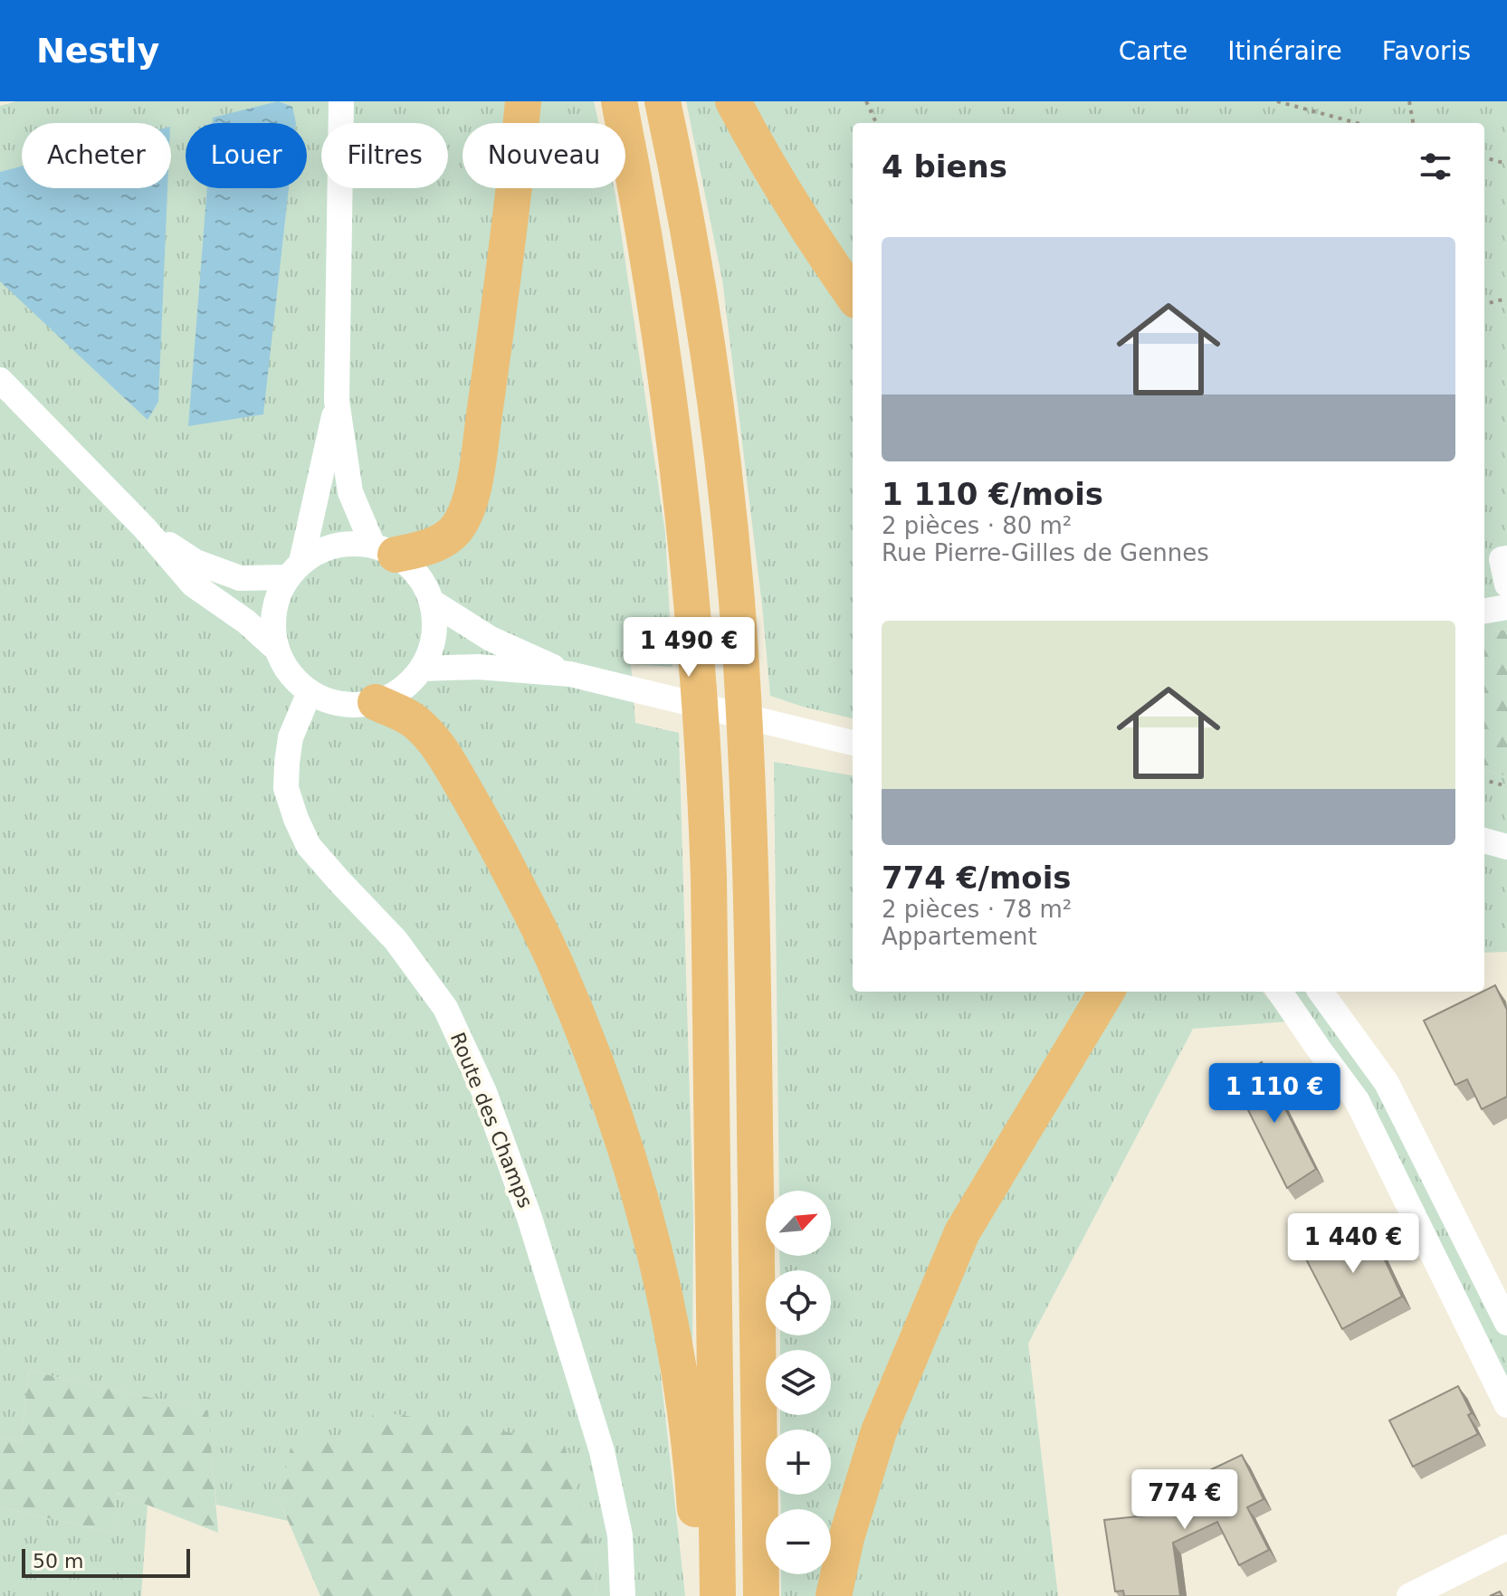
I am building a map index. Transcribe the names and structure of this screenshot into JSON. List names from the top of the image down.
{
  "streets": {
    "street": ["Route des Champs"]
  },
  "scale_bar": "50 m",
  "north": "top right",
  "page": {
    "header": "Nestly",
    "nav": ["Carte", "Itinéraire", "Favoris"],
    "chip": [
      "Acheter",
      "Louer",
      "Filtres",
      "Nouveau"
    ],
    "heading": "4 biens",
    "list": [
      {
        "name": "1 110 €/mois",
        "note": "2 pièces · 80 m² · Rue Pierre-Gilles de Gennes"
      },
      {
        "name": "774 €/mois",
        "note": "2 pièces · 78 m² · Appartement"
      }
    ],
    "price": [
      "1 490 €",
      "1 110 €",
      "1 440 €",
      "774 €"
    ],
    "map_buttons": ["+", "−"],
    "scale": "50 m"
  }
}
